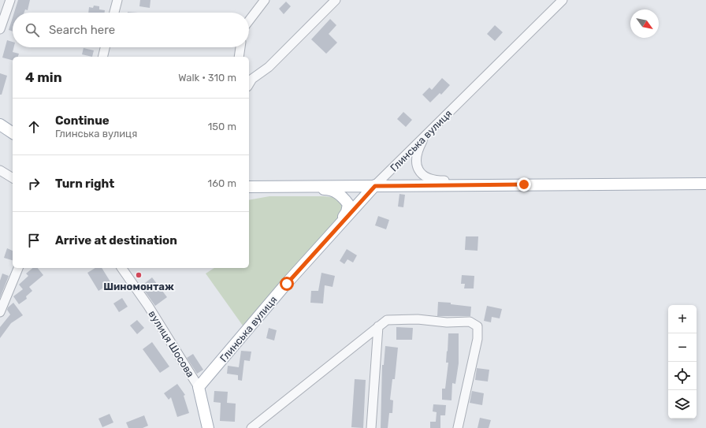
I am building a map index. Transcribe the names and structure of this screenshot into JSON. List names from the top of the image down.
{
  "streets": {
    "main road": ["Глинська вулиця", "вулиця Шосова"]
  },
  "crossings": [
    ["Глинська вулиця", "вулиця Шосова"]
  ],
  "places": ["Шиномонтаж"],
  "north": "bottom right",
  "page": {
    "search": "Search here",
    "heading": ["4 min", "Walk · 310 m"],
    "list": [
      ["Continue", "Глинська вулиця", "150 m"],
      ["Turn right", "160 m"],
      "Arrive at destination"
    ],
    "map_buttons": ["+", "−"]
  }
}
